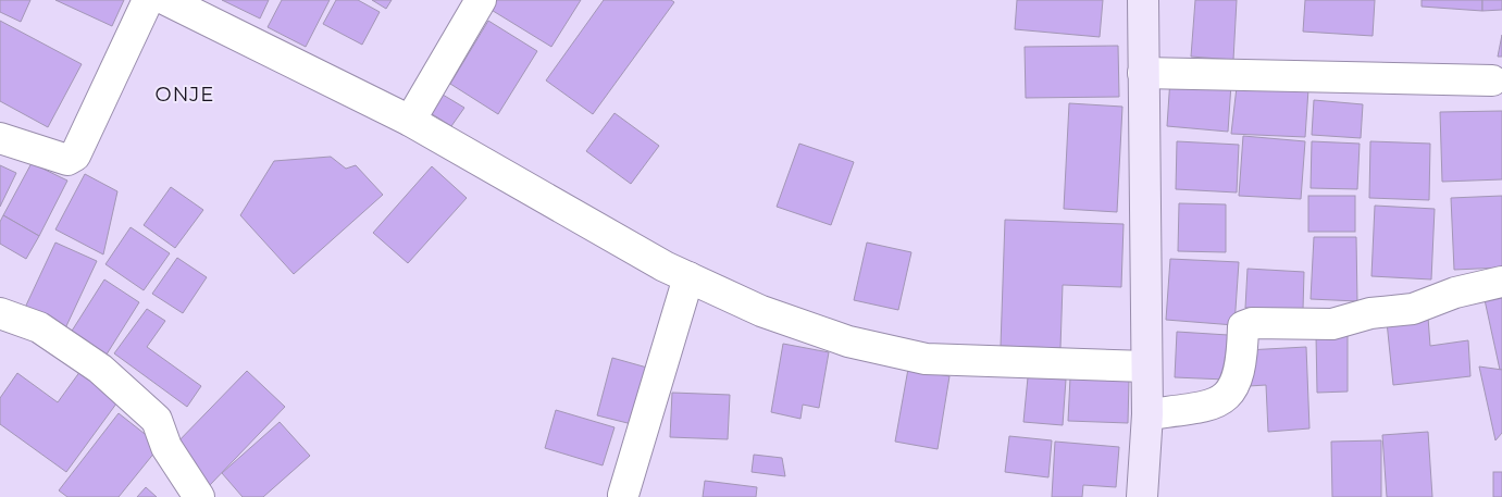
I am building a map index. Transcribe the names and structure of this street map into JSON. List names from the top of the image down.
{
  "districts": ["ONJE"]
}
